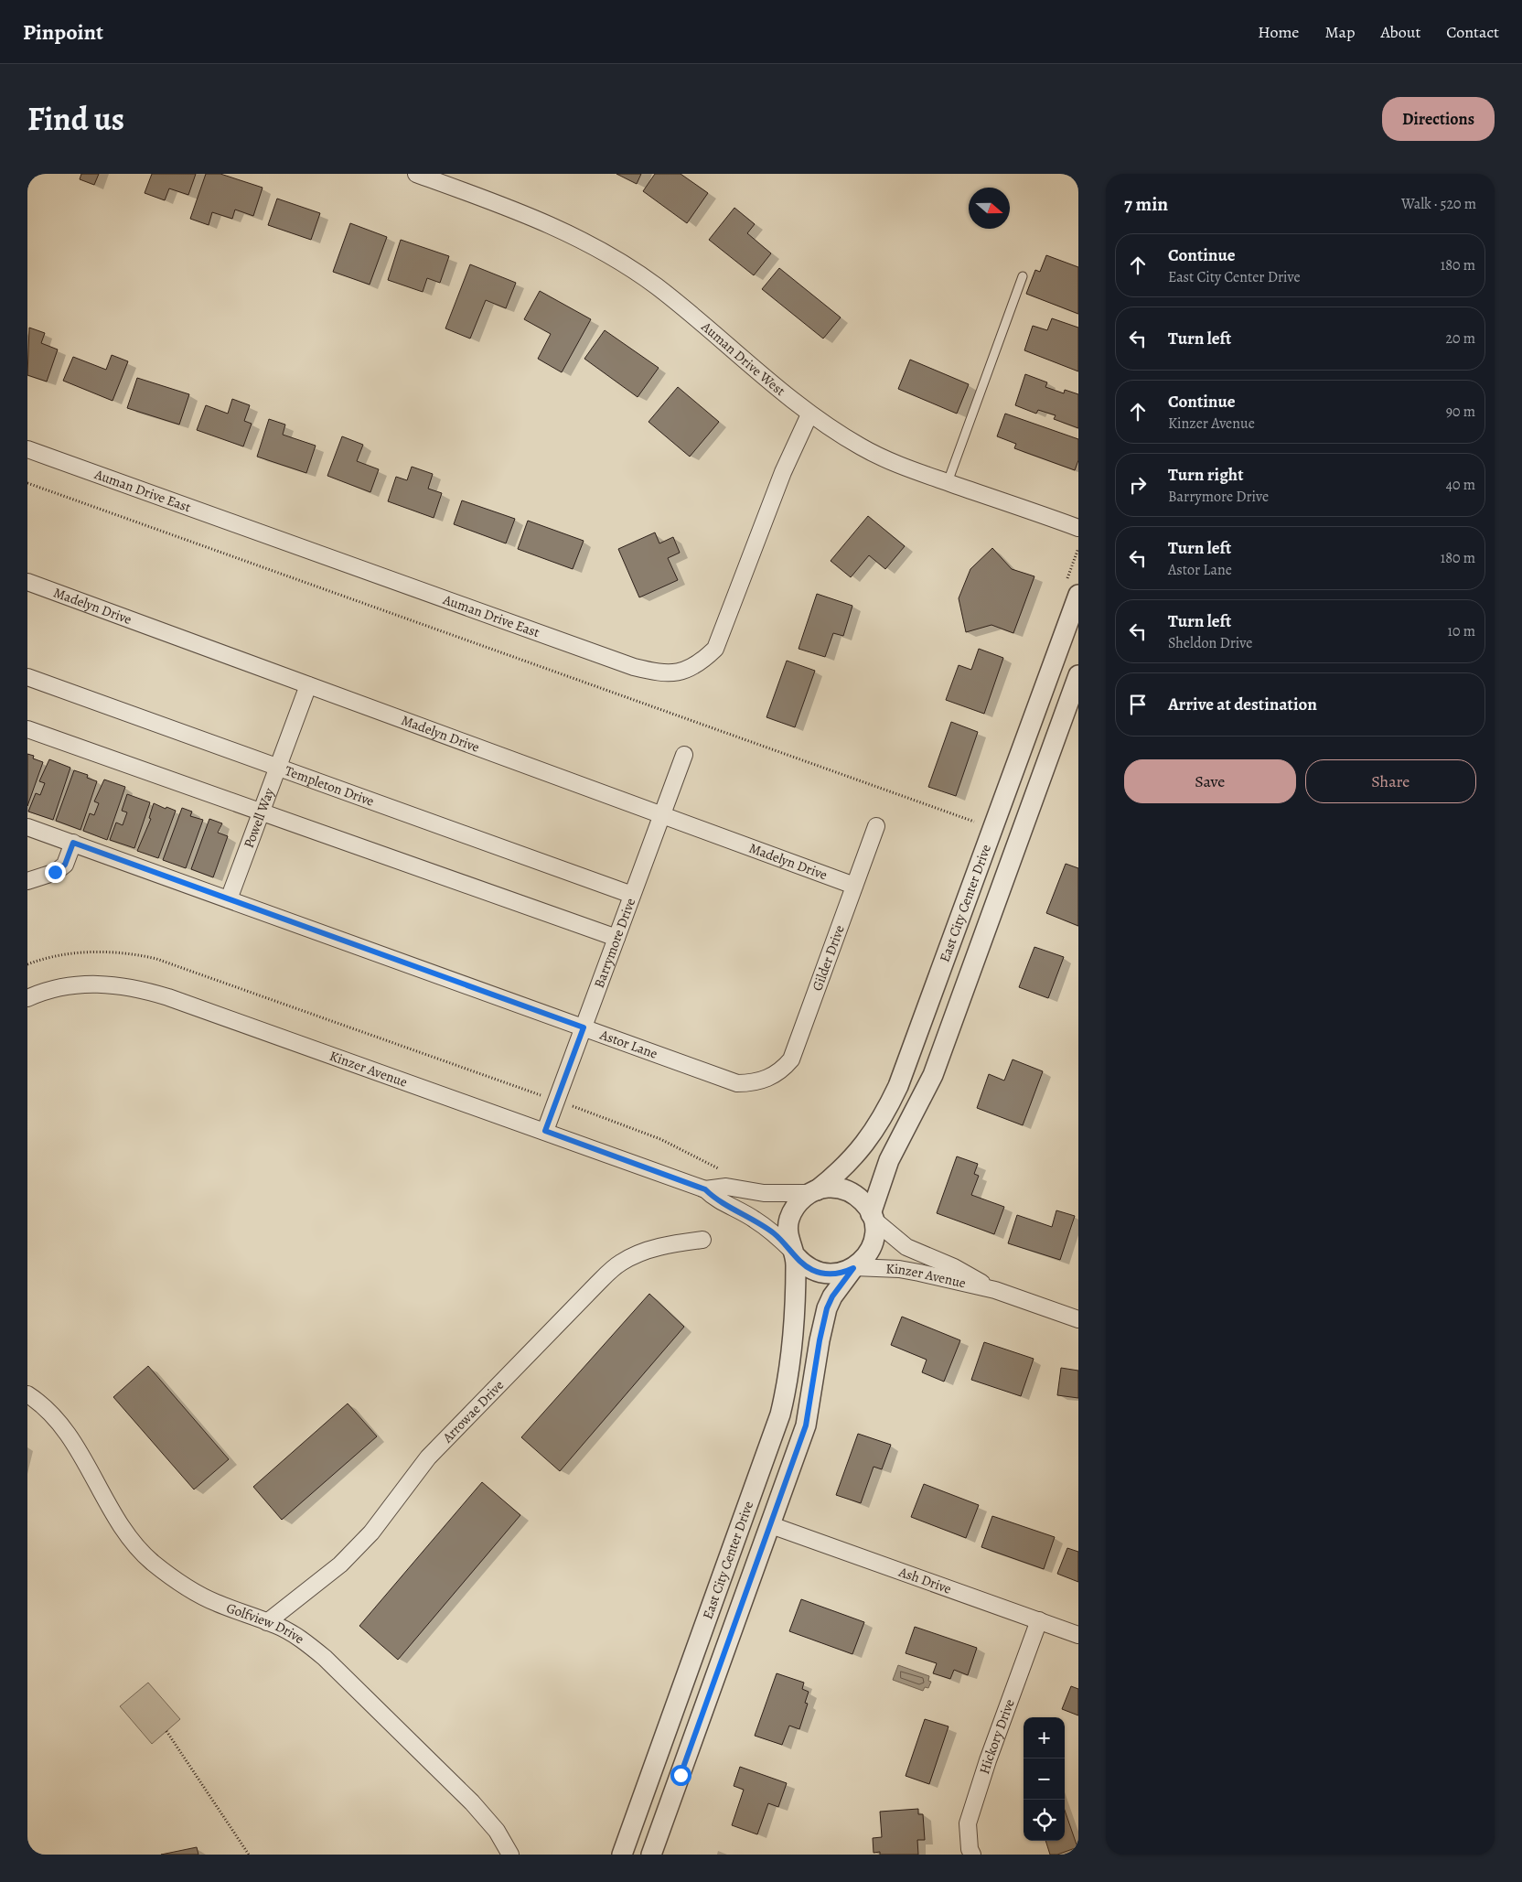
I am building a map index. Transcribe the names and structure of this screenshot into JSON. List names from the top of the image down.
{
  "streets": {
    "street": [
      "Auman Drive West",
      "Auman Drive East",
      "Madelyn Drive",
      "Templeton Drive",
      "Powell Way",
      "East City Center Drive",
      "Barrymore Drive",
      "Gilder Drive",
      "Astor Lane",
      "Kinzer Avenue",
      "Arrowae Drive",
      "Ash Drive",
      "Golfview Drive",
      "Hickory Drive"
    ]
  },
  "crossings": [
    ["Auman Drive West", "Auman Drive East"],
    ["Madelyn Drive", "Powell Way"],
    ["Madelyn Drive", "Barrymore Drive"],
    ["Madelyn Drive", "Gilder Drive"],
    ["Templeton Drive", "Powell Way"],
    ["Templeton Drive", "Barrymore Drive"],
    ["Powell Way", "Astor Lane"],
    ["East City Center Drive", "Kinzer Avenue"],
    ["East City Center Drive", "Ash Drive"],
    ["Barrymore Drive", "Astor Lane"],
    ["Barrymore Drive", "Kinzer Avenue"],
    ["Gilder Drive", "Astor Lane"],
    ["Arrowae Drive", "Golfview Drive"],
    ["Ash Drive", "Hickory Drive"]
  ],
  "north": "right",
  "page": {
    "header": "Pinpoint",
    "nav": [
      "Home",
      "Map",
      "About",
      "Contact"
    ],
    "title": "Find us",
    "buttons": [
      "Directions",
      ["Save", "Share"]
    ],
    "heading": ["7 min", "Walk · 520 m"],
    "list": [
      ["Continue", "East City Center Drive", "180 m"],
      ["Turn left", "20 m"],
      ["Continue", "Kinzer Avenue", "90 m"],
      ["Turn right", "Barrymore Drive", "40 m"],
      ["Turn left", "Astor Lane", "180 m"],
      ["Turn left", "Sheldon Drive", "10 m"],
      "Arrive at destination"
    ],
    "map_buttons": ["+", "−"]
  }
}
